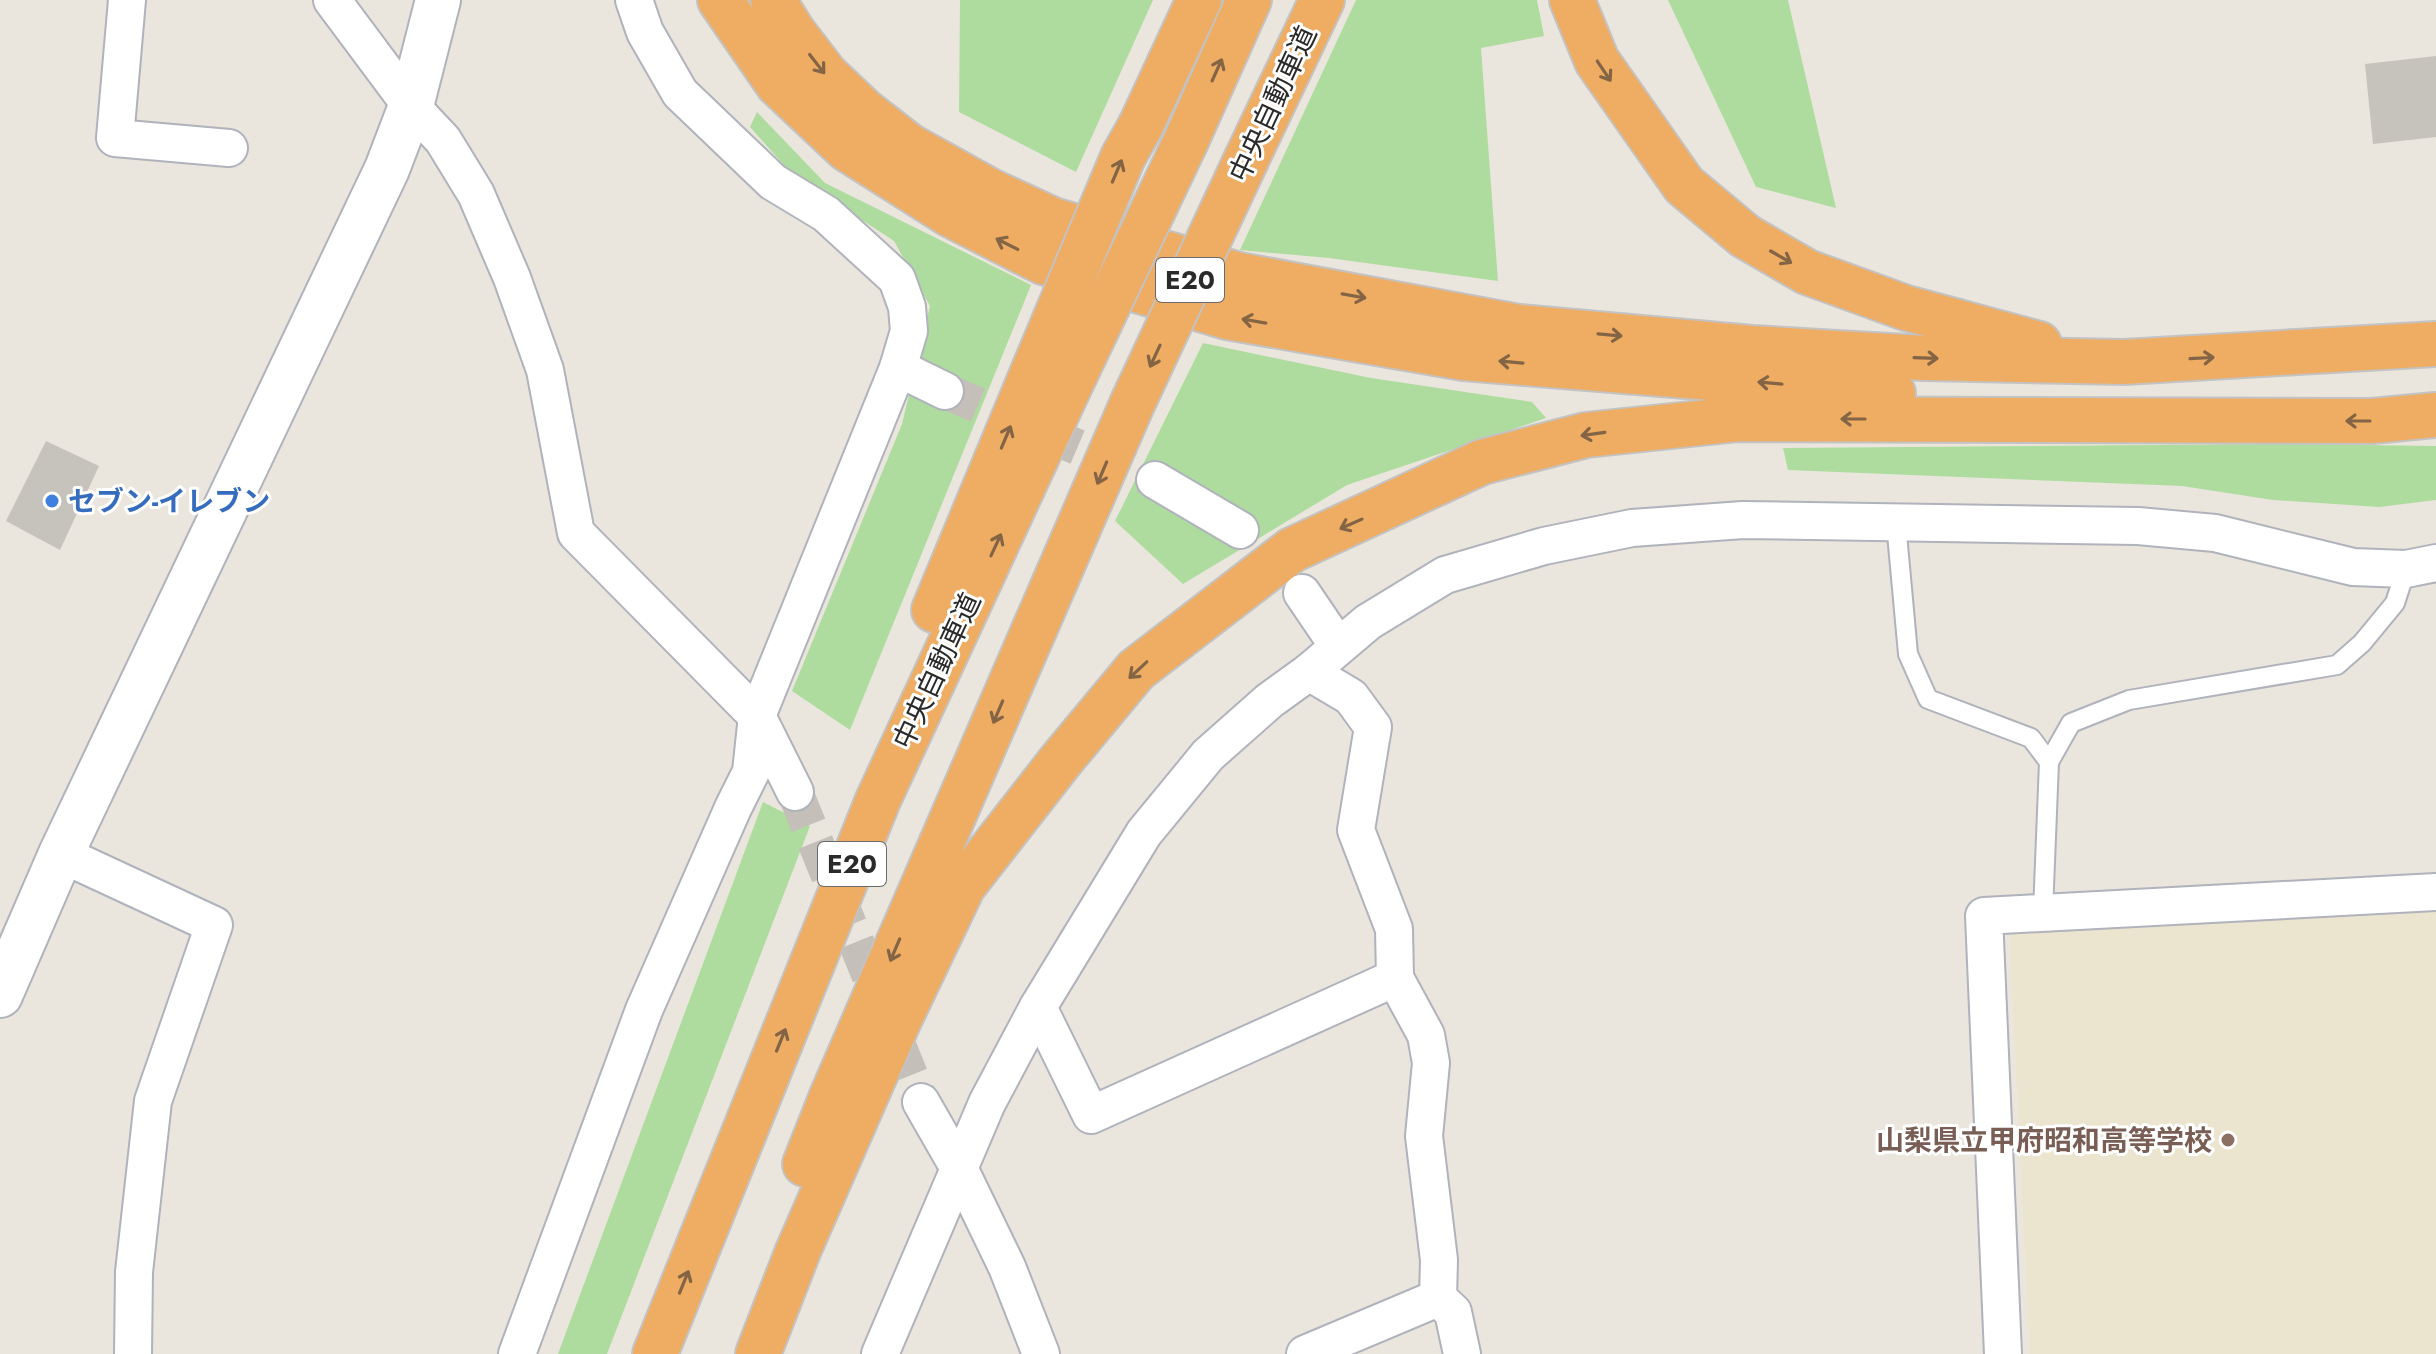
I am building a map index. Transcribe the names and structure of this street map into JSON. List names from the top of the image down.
{
  "streets": {
    "highway": ["中央自動車道", "E20"]
  },
  "places": ["セブン-イレブン", "山梨県立甲府昭和高等学校"]
}
